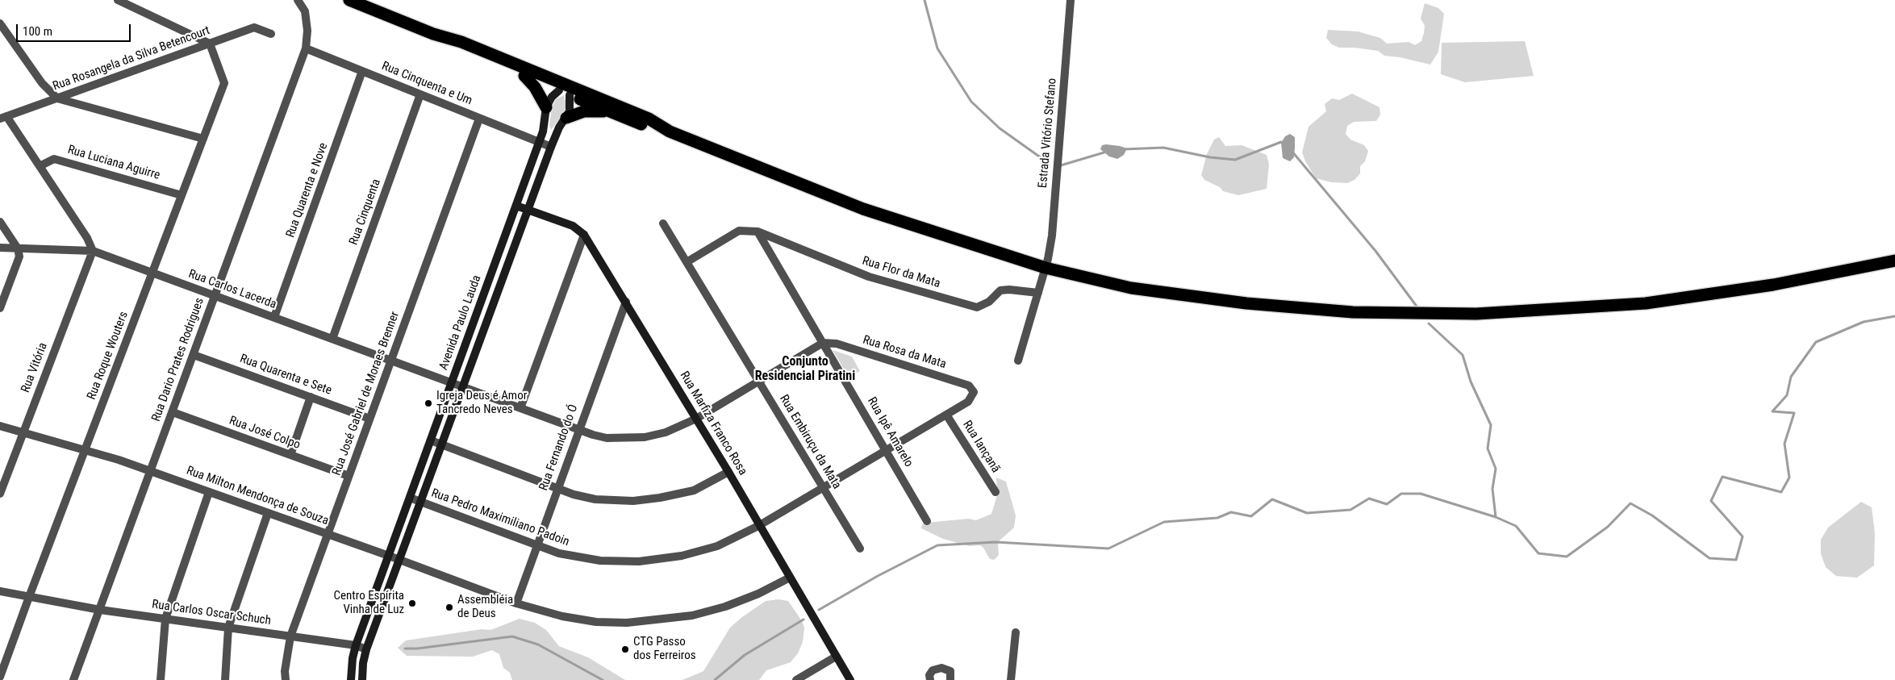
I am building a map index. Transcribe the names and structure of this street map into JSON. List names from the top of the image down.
{
  "streets": {
    "main road": ["Avenida Paulo Lauda", "Rua Marfiza Franco Rosa"],
    "street": [
      "Rua Rosangela da Silva Betencourt",
      "Rua Cinquenta e Um",
      "Estrada Vitório Stefano",
      "Rua Luciana Aguirre",
      "Rua Quarenta e Nove",
      "Rua Cinquenta",
      "Rua Flor da Mata",
      "Rua Carlos Lacerda",
      "Rua Rosa da Mata",
      "Rua Roque Wouters",
      "Rua Dario Prates Rodrigues",
      "Rua Vitória",
      "Rua Quarenta e Sete",
      "Rua José Gabriel de Moraes Brenner",
      "Rua Ipê Amarelo",
      "Rua José Colpo",
      "Rua Embiruçu da Mata",
      "Rua Iançanã",
      "Rua Fernando do Ó",
      "Rua Milton Mendonça de Souza",
      "Rua Pedro Maximiliano Padoin",
      "Rua Carlos Oscar Schuch"
    ]
  },
  "crossings": [
    ["Rua Rosangela da Silva Betencourt", "Rua Roque Wouters"],
    ["Rua Cinquenta e Um", "Rua Quarenta e Nove"],
    ["Rua Cinquenta e Um", "Rua Cinquenta"],
    ["Rua Cinquenta e Um", "Avenida Paulo Lauda"],
    ["Rua Cinquenta e Um", "Rua Dario Prates Rodrigues"],
    ["Rua Cinquenta e Um", "Rua José Gabriel de Moraes Brenner"],
    ["Estrada Vitório Stefano", "Rua Flor da Mata"],
    ["Rua Luciana Aguirre", "Rua Roque Wouters"],
    ["Rua Quarenta e Nove", "Rua Carlos Lacerda"],
    ["Rua Cinquenta", "Rua Carlos Lacerda"],
    ["Rua Flor da Mata", "Rua Ipê Amarelo"],
    ["Rua Carlos Lacerda", "Avenida Paulo Lauda"],
    ["Rua Carlos Lacerda", "Rua Roque Wouters"],
    ["Rua Carlos Lacerda", "Rua Dario Prates Rodrigues"],
    ["Rua Carlos Lacerda", "Rua Vitória"],
    ["Rua Carlos Lacerda", "Rua José Gabriel de Moraes Brenner"],
    ["Avenida Paulo Lauda", "Rua Marfiza Franco Rosa"],
    ["Avenida Paulo Lauda", "Rua Milton Mendonça de Souza"],
    ["Avenida Paulo Lauda", "Rua Pedro Maximiliano Padoin"],
    ["Avenida Paulo Lauda", "Rua Carlos Oscar Schuch"],
    ["Rua Rosa da Mata", "Rua Ipê Amarelo"],
    ["Rua Rosa da Mata", "Rua Pedro Maximiliano Padoin"],
    ["Rua Roque Wouters", "Rua Milton Mendonça de Souza"],
    ["Rua Roque Wouters", "Rua Carlos Oscar Schuch"],
    ["Rua Dario Prates Rodrigues", "Rua Quarenta e Sete"],
    ["Rua Dario Prates Rodrigues", "Rua José Colpo"],
    ["Rua Dario Prates Rodrigues", "Rua Milton Mendonça de Souza"],
    ["Rua Dario Prates Rodrigues", "Rua Carlos Oscar Schuch"],
    ["Rua Vitória", "Rua Milton Mendonça de Souza"],
    ["Rua Quarenta e Sete", "Rua José Gabriel de Moraes Brenner"],
    ["Rua José Gabriel de Moraes Brenner", "Rua José Colpo"],
    ["Rua José Gabriel de Moraes Brenner", "Rua Milton Mendonça de Souza"],
    ["Rua José Gabriel de Moraes Brenner", "Rua Carlos Oscar Schuch"],
    ["Rua Marfiza Franco Rosa", "Rua Fernando do Ó"],
    ["Rua Marfiza Franco Rosa", "Rua Pedro Maximiliano Padoin"],
    ["Rua Ipê Amarelo", "Rua Pedro Maximiliano Padoin"],
    ["Rua Embiruçu da Mata", "Rua Pedro Maximiliano Padoin"],
    ["Rua Iançanã", "Rua Pedro Maximiliano Padoin"],
    ["Rua Fernando do Ó", "Rua Pedro Maximiliano Padoin"]
  ],
  "districts": ["Conjunto Residencial Piratini"],
  "places": [
    "Igreja Deus é Amor Tancredo Neves",
    "Centro Espírita Vinha de Luz",
    "Assembléia de Deus",
    "CTG Passo dos Ferreiros"
  ],
  "scale_bar": "100 m"
}
